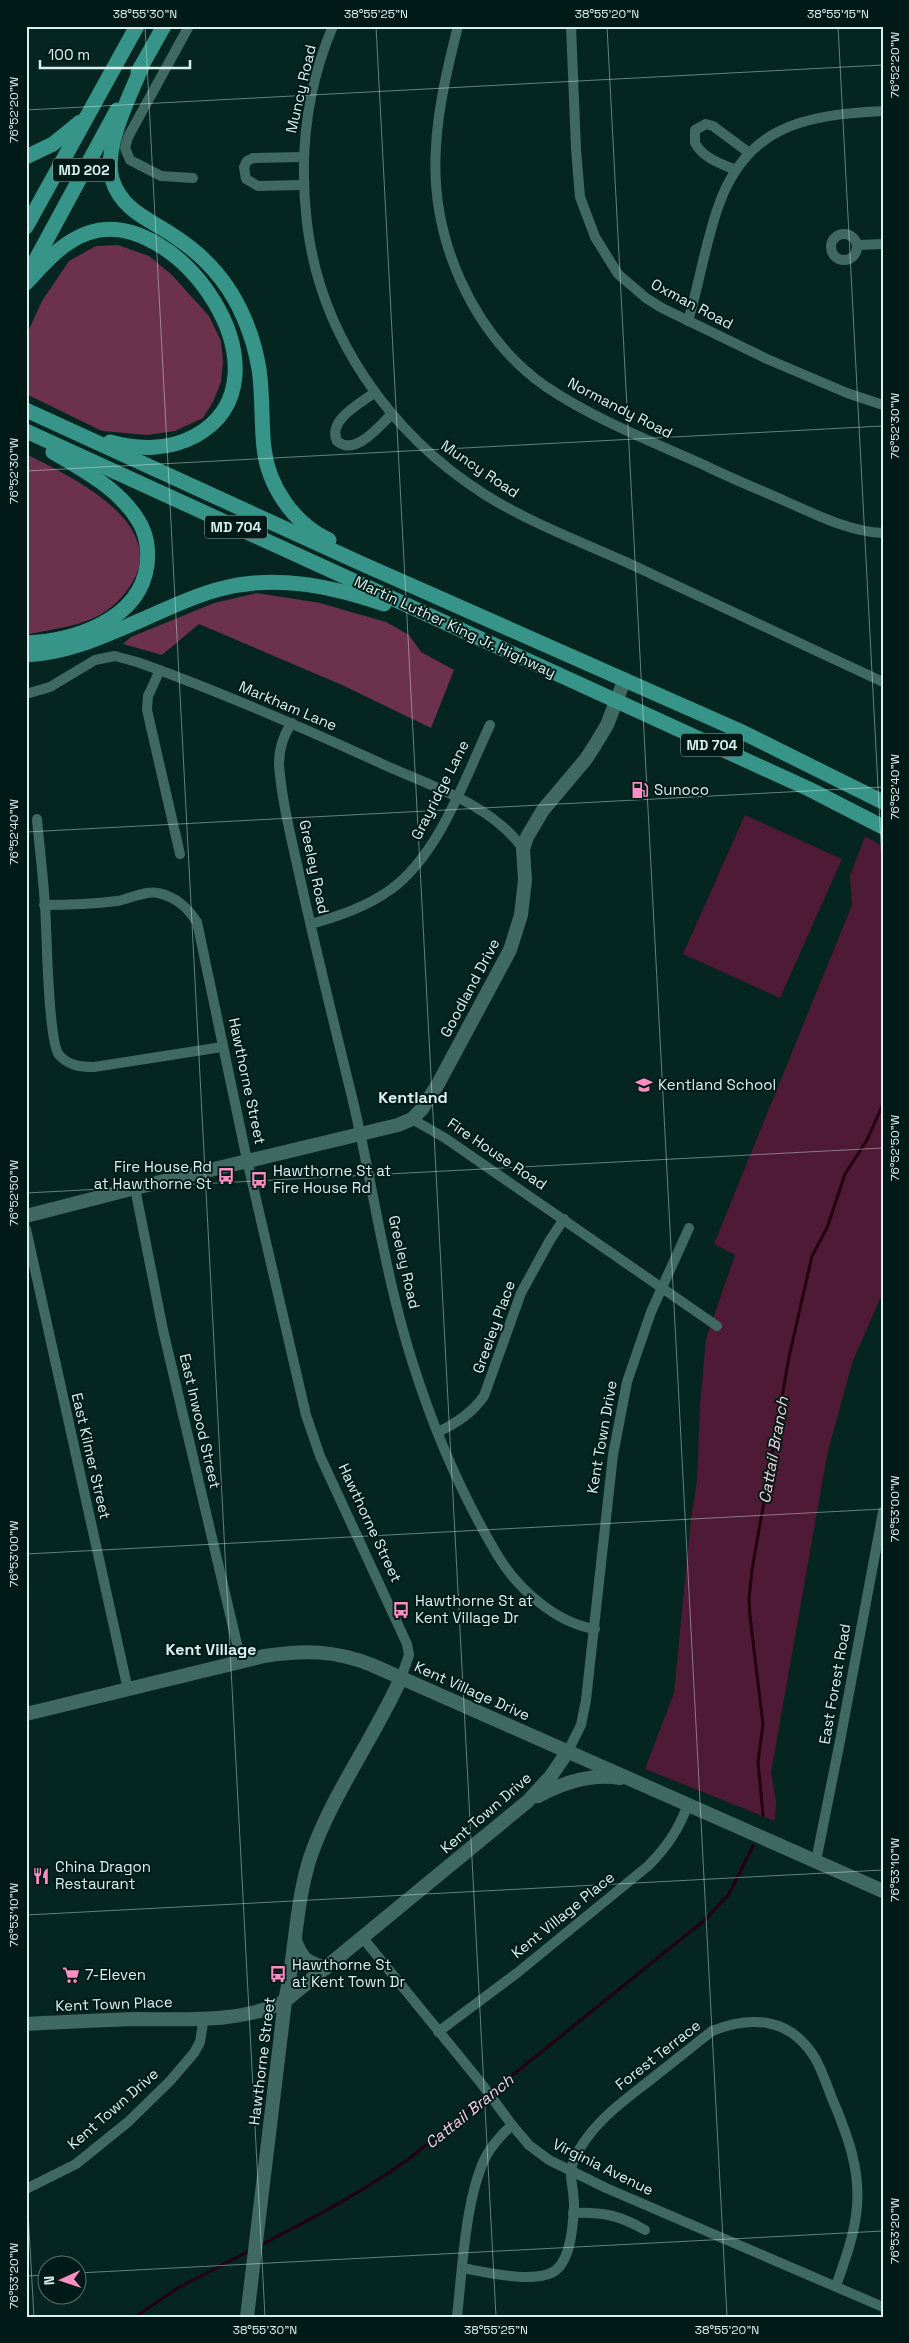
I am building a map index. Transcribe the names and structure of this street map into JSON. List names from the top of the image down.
{
  "streets": {
    "main road": ["MD 202", "MD 704", "Martin Luther King Jr. Highway"],
    "street": [
      "Muncy Road",
      "Oxman Road",
      "Normandy Road",
      "Markham Lane",
      "Grayridge Lane",
      "Greeley Road",
      "Goodland Drive",
      "Hawthorne Street",
      "Fire House Road",
      "Greeley Place",
      "East Inwood Street",
      "Kent Town Drive",
      "East Kilmer Street",
      "East Forest Road",
      "Kent Village Drive",
      "Kent Village Place",
      "Kent Town Place",
      "Forest Terrace",
      "Virginia Avenue"
    ]
  },
  "crossings": [
    ["Martin Luther King Jr. Highway", "Goodland Drive"],
    ["Markham Lane", "Grayridge Lane"],
    ["Markham Lane", "Greeley Road"],
    ["Markham Lane", "Goodland Drive"],
    ["Grayridge Lane", "Greeley Road"],
    ["Greeley Road", "Greeley Place"],
    ["Greeley Road", "Kent Town Drive"],
    ["Goodland Drive", "Fire House Road"],
    ["Hawthorne Street", "Kent Town Drive"],
    ["Hawthorne Street", "Kent Village Drive"],
    ["Fire House Road", "Greeley Place"],
    ["Fire House Road", "Kent Town Drive"],
    ["East Inwood Street", "Kent Village Drive"],
    ["Kent Town Drive", "Kent Village Drive"],
    ["Kent Town Drive", "Kent Town Place"],
    ["Kent Town Drive", "Virginia Avenue"],
    ["East Kilmer Street", "Kent Village Drive"],
    ["East Forest Road", "Kent Village Drive"],
    ["Kent Village Drive", "Kent Village Place"],
    ["Kent Village Place", "Virginia Avenue"],
    ["Forest Terrace", "Virginia Avenue"]
  ],
  "districts": ["Kentland", "Kent Village"],
  "water": ["Cattail Branch"],
  "places": {
    "fuel station": ["Sunoco"],
    "school or university": ["Kentland School"],
    "bus stop": [
      "Fire House Rd at Hawthorne St",
      "Hawthorne St at Fire House Rd",
      "Hawthorne St at Kent Village Dr",
      "Hawthorne St at Kent Town Dr"
    ],
    "restaurant": ["China Dragon Restaurant"],
    "supermarket": ["7-Eleven"]
  },
  "scale_bar": "100 m",
  "north": "left",
  "coordinates": [
    "38°55'30\"N",
    "38°55'25\"N",
    "38°55'20\"N",
    "38°55'15\"N",
    "76°52'20\"W",
    "76°52'30\"W",
    "76°52'40\"W",
    "76°52'50\"W",
    "76°53'00\"W",
    "76°53'10\"W",
    "76°53'20\"W"
  ]
}
